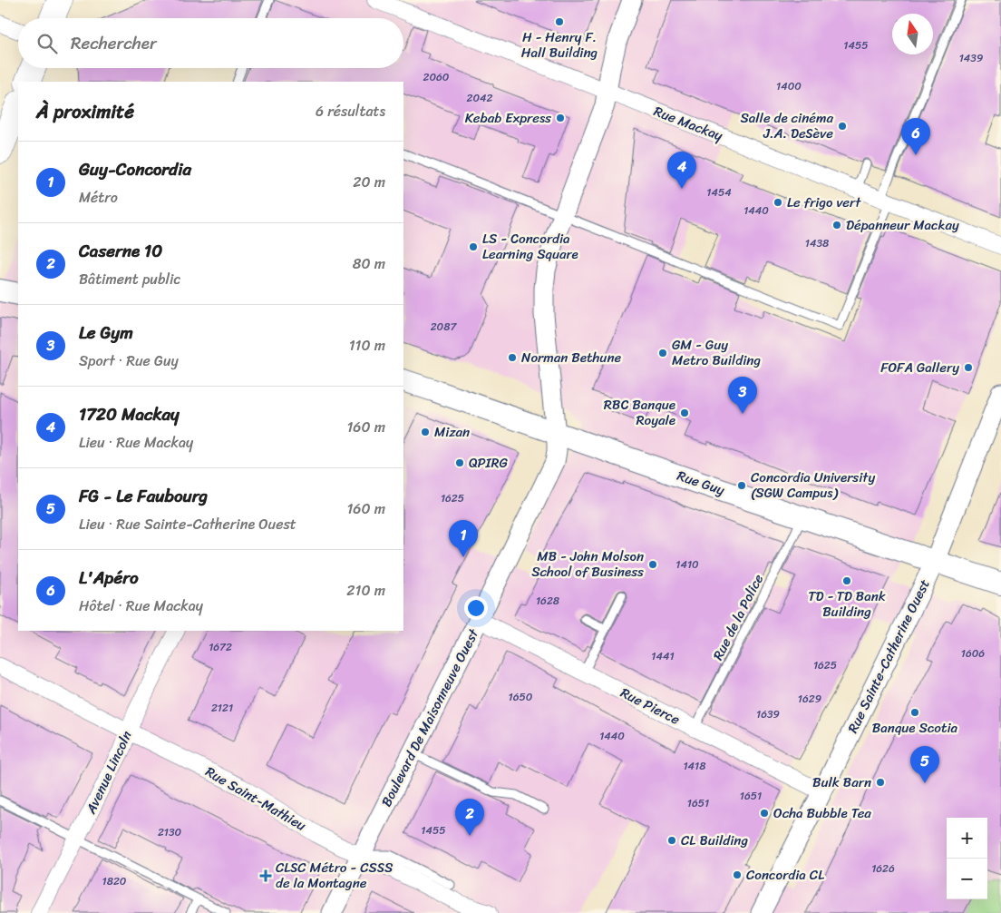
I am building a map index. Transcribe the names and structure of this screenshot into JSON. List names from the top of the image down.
{
  "streets": {
    "main road": ["Rue Guy"],
    "street": [
      "Rue Mackay",
      "Rue Sainte-Catherine Ouest",
      "Rue Pierce",
      "Boulevard De Maisonneuve Ouest",
      "Avenue Lincoln",
      "Rue Saint-Mathieu"
    ],
    "lane": ["Rue de la Police"]
  },
  "crossings": [
    ["Rue Mackay", "Boulevard De Maisonneuve Ouest"],
    ["Rue Guy", "Rue de la Police"],
    ["Rue Guy", "Rue Sainte-Catherine Ouest"],
    ["Rue Guy", "Boulevard De Maisonneuve Ouest"],
    ["Rue de la Police", "Rue Pierce"],
    ["Rue Sainte-Catherine Ouest", "Rue Pierce"],
    ["Rue Pierce", "Boulevard De Maisonneuve Ouest"],
    ["Boulevard De Maisonneuve Ouest", "Rue Saint-Mathieu"],
    ["Avenue Lincoln", "Rue Saint-Mathieu"]
  ],
  "places": {
    "other": [
      "H - Henry F. Hall Building",
      "Kebab Express",
      "Salle de cinéma J.A. DeSève",
      "Le frigo vert",
      "Dépanneur Mackay",
      "LS - Concordia Learning Square",
      "GM - Guy Metro Building",
      "Norman Bethune",
      "FOFA Gallery",
      "RBC Banque Royale",
      "Mizan",
      "QPIRG",
      "Concordia University (SGW Campus)",
      "MB - John Molson School of Business",
      "TD - TD Bank Building",
      "Banque Scotia",
      "Bulk Barn",
      "Ocha Bubble Tea",
      "CL Building",
      "Concordia CL"
    ],
    "health": ["CLSC Métro - CSSS de la Montagne"]
  },
  "house_numbers": [
    "1455",
    "1439",
    "2060",
    "1400",
    "2042",
    "1454",
    "1440",
    "1438",
    "2087",
    "1625",
    "1410",
    "1628",
    "1672",
    "1606",
    "1441",
    "1625",
    "1650",
    "1629",
    "2121",
    "1639",
    "1440",
    "1418",
    "1651",
    "1651",
    "1455",
    "2130",
    "1626",
    "1820"
  ],
  "north": "top",
  "page": {
    "search": "Rechercher",
    "heading": ["À proximité", "6 résultats"],
    "pins": [
      "6",
      "4",
      "3",
      "1",
      "5",
      "2"
    ],
    "list": [
      {
        "mark": "1",
        "name": "Guy-Concordia",
        "note": "Métro",
        "value": "20 m"
      },
      {
        "mark": "2",
        "name": "Caserne 10",
        "note": "Bâtiment public",
        "value": "80 m"
      },
      {
        "mark": "3",
        "name": "Le Gym",
        "note": "Sport · Rue Guy",
        "value": "110 m"
      },
      {
        "mark": "4",
        "name": "1720 Mackay",
        "note": "Lieu · Rue Mackay",
        "value": "160 m"
      },
      {
        "mark": "5",
        "name": "FG - Le Faubourg",
        "note": "Lieu · Rue Sainte-Catherine Ouest",
        "value": "160 m"
      },
      {
        "mark": "6",
        "name": "L'Apéro",
        "note": "Hôtel · Rue Mackay",
        "value": "210 m"
      }
    ],
    "map_buttons": ["+", "−"]
  }
}
